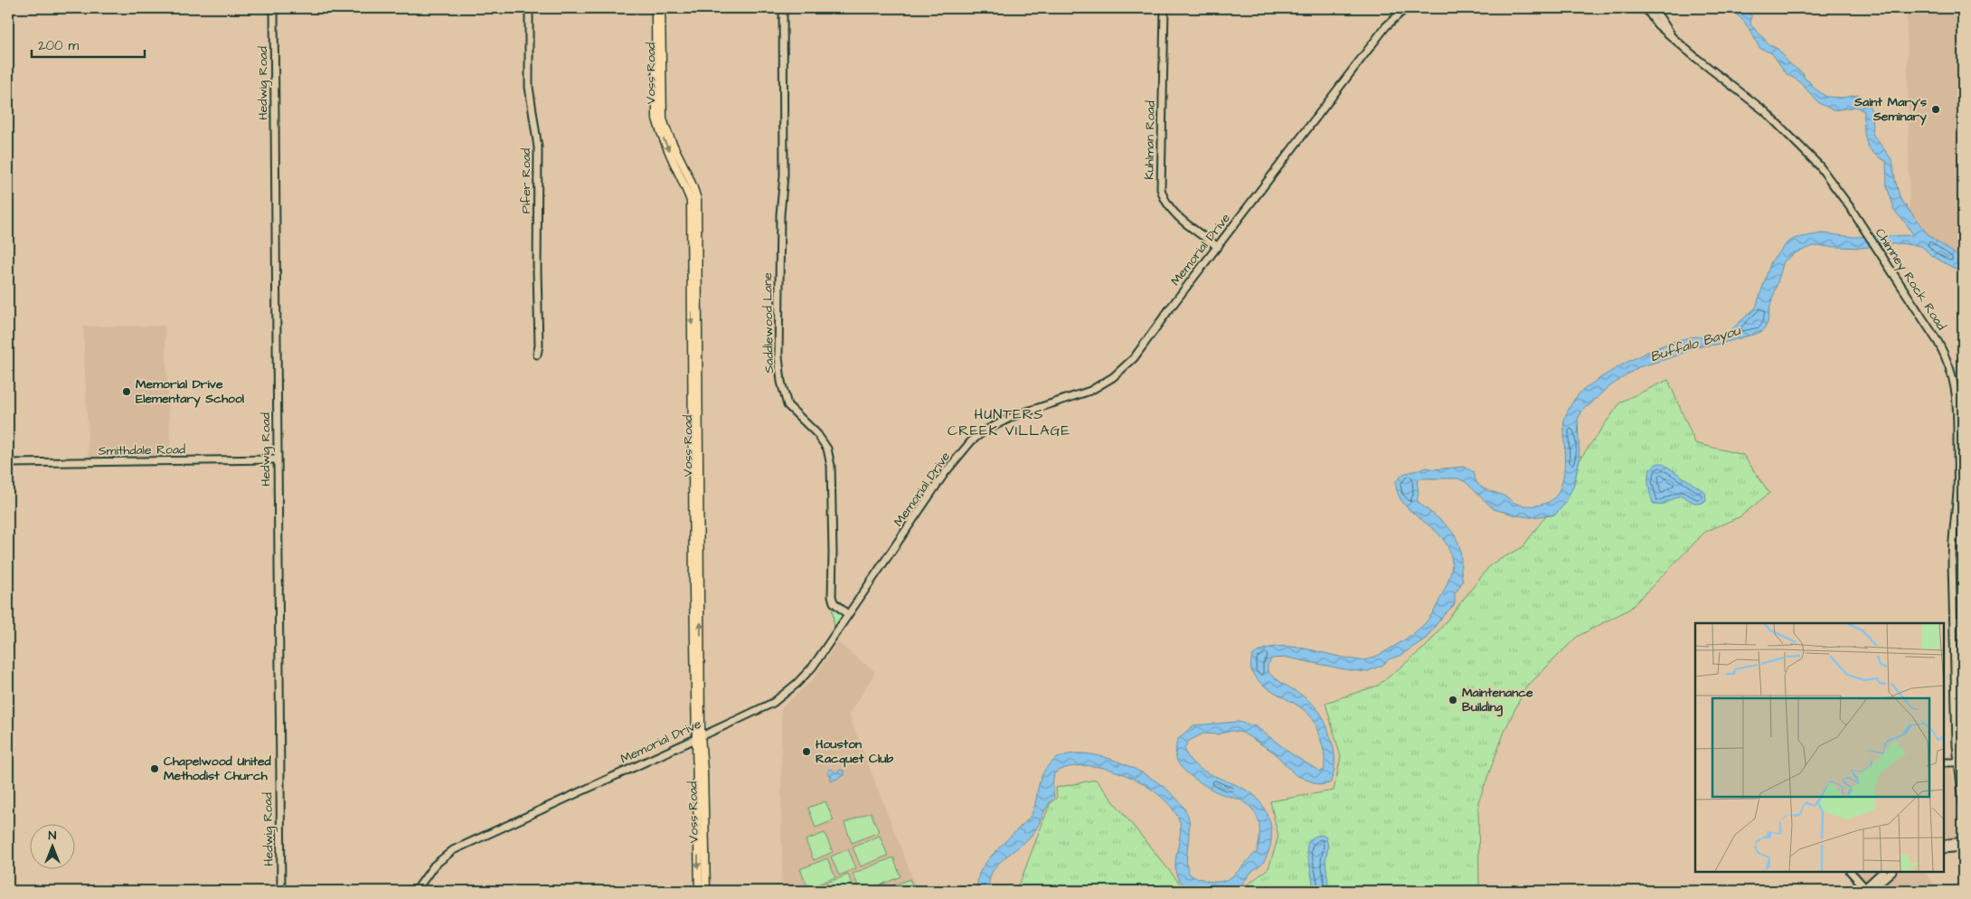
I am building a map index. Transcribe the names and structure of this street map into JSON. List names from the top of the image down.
{
  "streets": {
    "main road": ["Voss Road"],
    "street": [
      "Hedwig Road",
      "Kuhlman Road",
      "Pifer Road",
      "Memorial Drive",
      "Chimney Rock Road",
      "Saddlewood Lane",
      "Smithdale Road"
    ]
  },
  "crossings": [
    ["Voss Road", "Memorial Drive"],
    ["Hedwig Road", "Smithdale Road"],
    ["Kuhlman Road", "Memorial Drive"],
    ["Memorial Drive", "Saddlewood Lane"]
  ],
  "districts": ["HUNTERS CREEK VILLAGE"],
  "water": ["Buffalo Bayou"],
  "places": [
    "Saint Mary's Seminary",
    "Memorial Drive Elementary School",
    "Maintenance Building",
    "Houston Racquet Club",
    "Chapelwood United Methodist Church"
  ],
  "scale_bar": "200 m",
  "north": "top"
}
